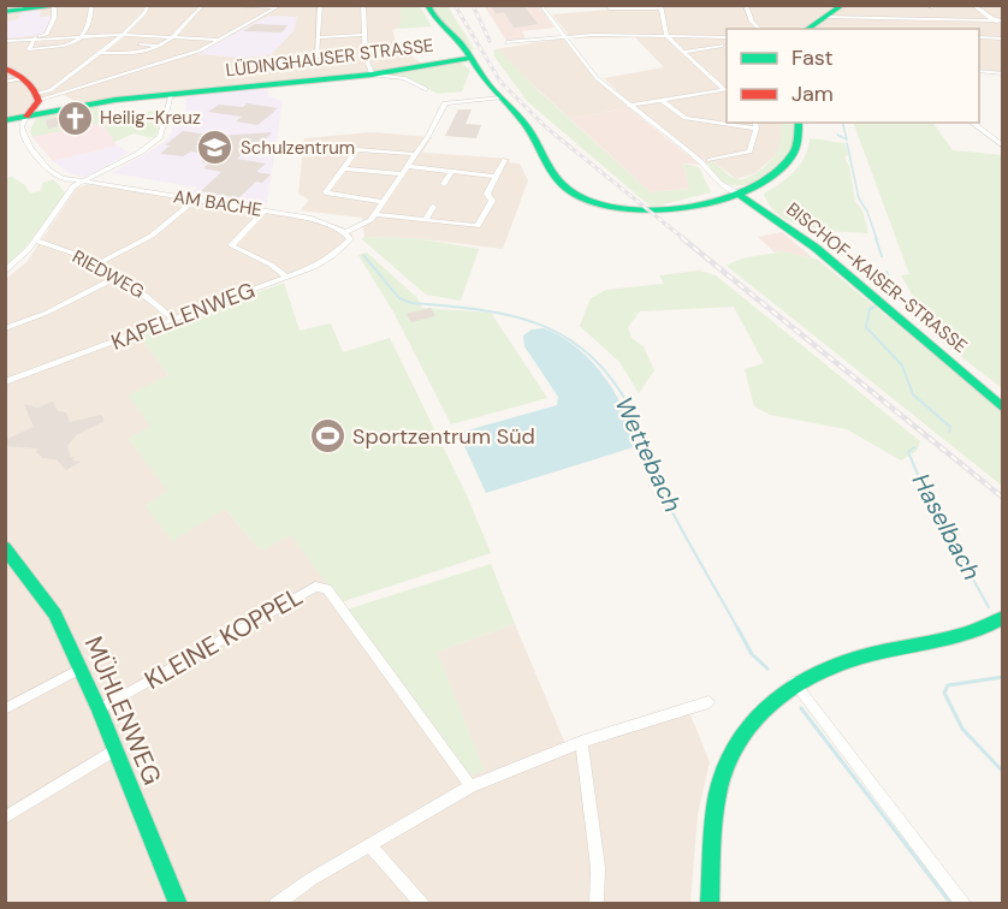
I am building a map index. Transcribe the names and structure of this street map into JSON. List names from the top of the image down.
{
  "streets": {
    "street": [
      "LÜDINGHAUSER STRASSE",
      "AM BACHE",
      "RIEDWEG",
      "BISCHOF-KAISER-STRASSE",
      "KAPELLENWEG",
      "KLEINE KOPPEL",
      "MÜHLENWEG"
    ]
  },
  "crossings": [
    ["LÜDINGHAUSER STRASSE", "AM BACHE"],
    ["AM BACHE", "KAPELLENWEG"],
    ["RIEDWEG", "KAPELLENWEG"],
    ["KLEINE KOPPEL", "MÜHLENWEG"]
  ],
  "water": ["Wettebach", "Haselbach"],
  "places": {
    "church": ["Heilig-Kreuz"],
    "school or university": ["Schulzentrum"],
    "sports": ["Sportzentrum Süd"]
  },
  "legend": ["Fast", "Jam"]
}
